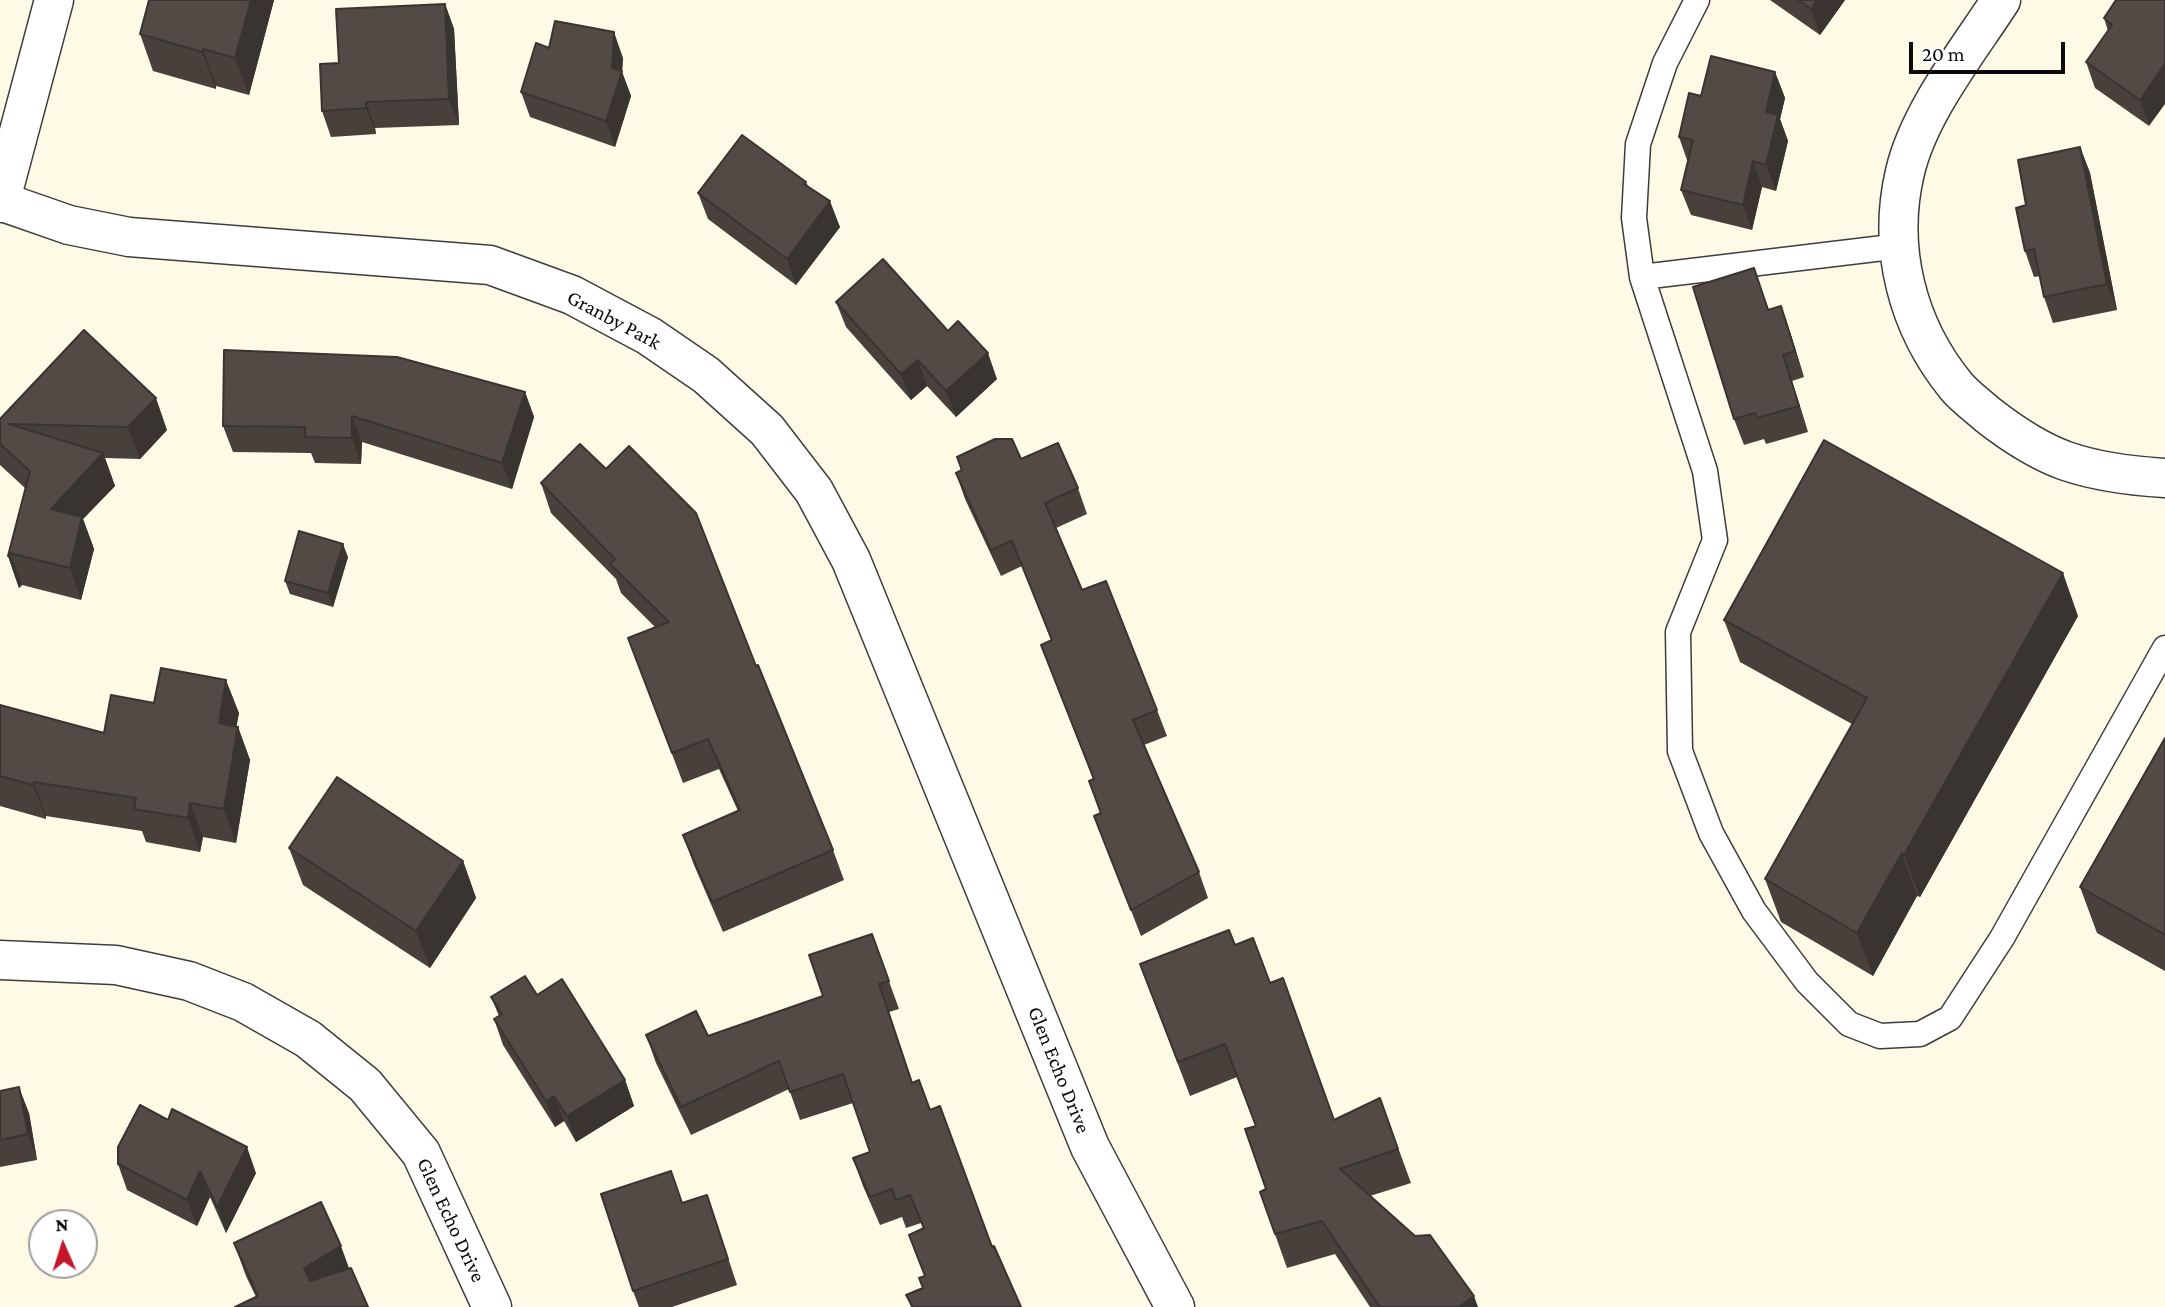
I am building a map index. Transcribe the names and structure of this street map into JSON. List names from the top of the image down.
{
  "streets": {
    "street": ["Granby Park", "Glen Echo Drive"]
  },
  "crossings": [
    ["Granby Park", "Glen Echo Drive"]
  ],
  "scale_bar": "20 m",
  "north": "top"
}
